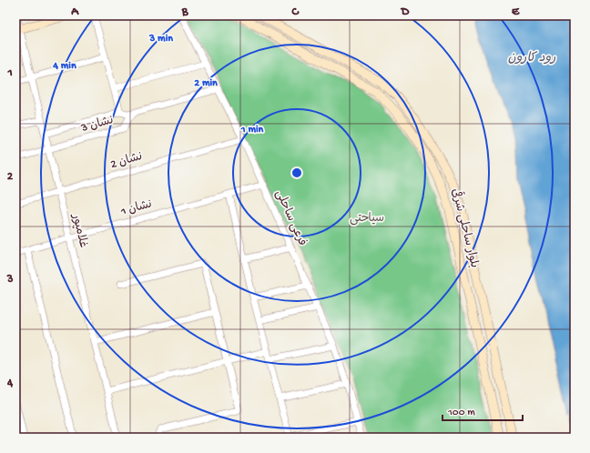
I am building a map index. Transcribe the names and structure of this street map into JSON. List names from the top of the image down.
{
  "streets": {
    "main road": ["بلوار ساحلی شرقی"],
    "street": [
      "نشان 3",
      "نشان 2",
      "نشان 1",
      "فرعی ساحلی",
      "غلامپور"
    ]
  },
  "crossings": [
    ["نشان 3", "غلامپور"],
    ["نشان 2", "فرعی ساحلی"],
    ["نشان 2", "غلامپور"],
    ["نشان 1", "فرعی ساحلی"],
    ["نشان 1", "غلامپور"]
  ],
  "water": ["رود کارون"],
  "parks": ["سیاحتی"],
  "scale_bar": "100 m",
  "grid": {
    "columns": [
      "A",
      "B",
      "C",
      "D",
      "E"
    ],
    "rows": [
      "1",
      "2",
      "3",
      "4"
    ]
  },
  "rings": [
    "3 min",
    "4 min",
    "2 min",
    "1 min"
  ]
}
